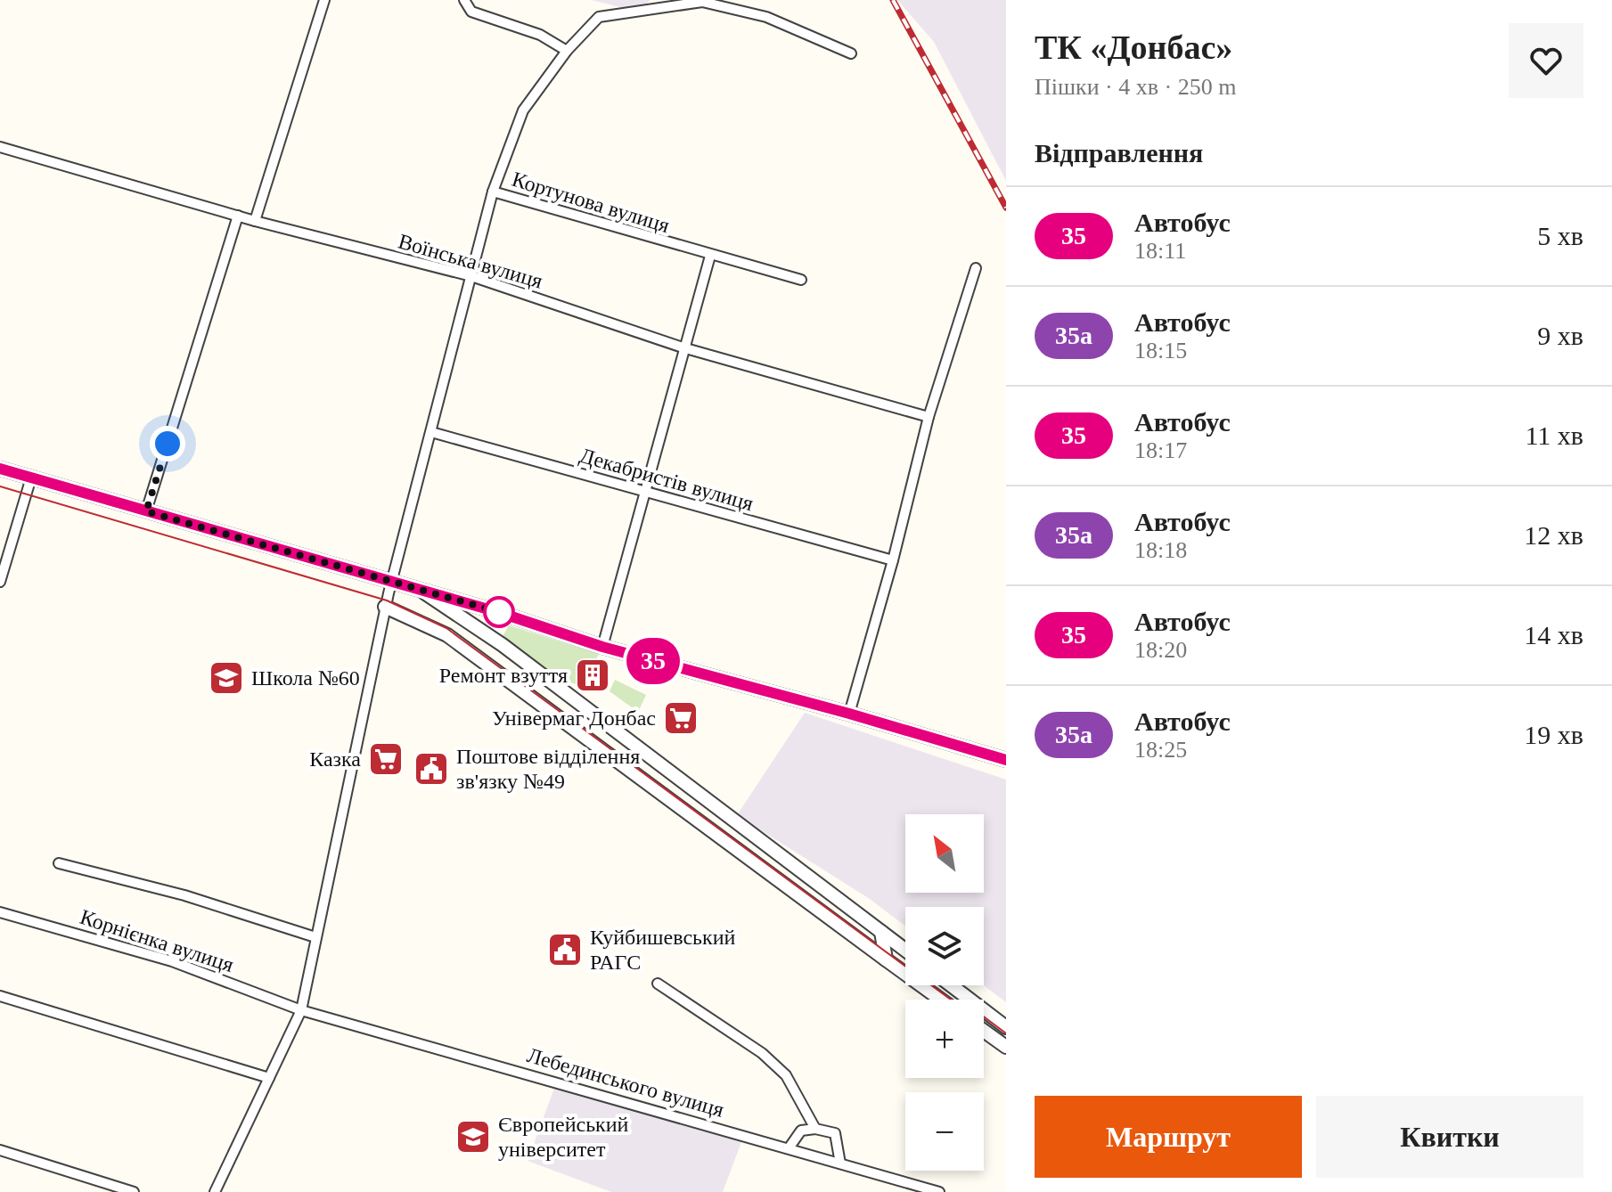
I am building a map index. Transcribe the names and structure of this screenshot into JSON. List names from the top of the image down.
{
  "streets": {
    "street": [
      "Кортунова вулиця",
      "Воїнська вулиця",
      "Декабристів вулиця",
      "Корнієнка вулиця",
      "Лебединського вулиця"
    ]
  },
  "crossings": [
    ["Корнієнка вулиця", "Лебединського вулиця"]
  ],
  "places": {
    "building": ["Ремонт взуття"],
    "school or university": ["Школа №60", "Європейський університет"],
    "supermarket": ["Універмаг Донбас", "Казка"],
    "public building": ["Поштове відділення зв'язку №49", "Куйбишевський РАГС"]
  },
  "lines": ["bus line 35"],
  "north": "top left",
  "page": {
    "on_map": "35",
    "heading": [
      ["ТК «Донбас»", "Пішки · 4 хв · 250 m"],
      "Відправлення"
    ],
    "list": [
      {
        "mark": "35",
        "name": "Автобус",
        "note": "18:11",
        "value": "5 хв"
      },
      {
        "mark": "35а",
        "name": "Автобус",
        "note": "18:15",
        "value": "9 хв"
      },
      {
        "mark": "35",
        "name": "Автобус",
        "note": "18:17",
        "value": "11 хв"
      },
      {
        "mark": "35а",
        "name": "Автобус",
        "note": "18:18",
        "value": "12 хв"
      },
      {
        "mark": "35",
        "name": "Автобус",
        "note": "18:20",
        "value": "14 хв"
      },
      {
        "mark": "35а",
        "name": "Автобус",
        "note": "18:25",
        "value": "19 хв"
      }
    ],
    "map_buttons": ["+", "−"],
    "buttons": ["Маршрут", "Квитки"]
  }
}
